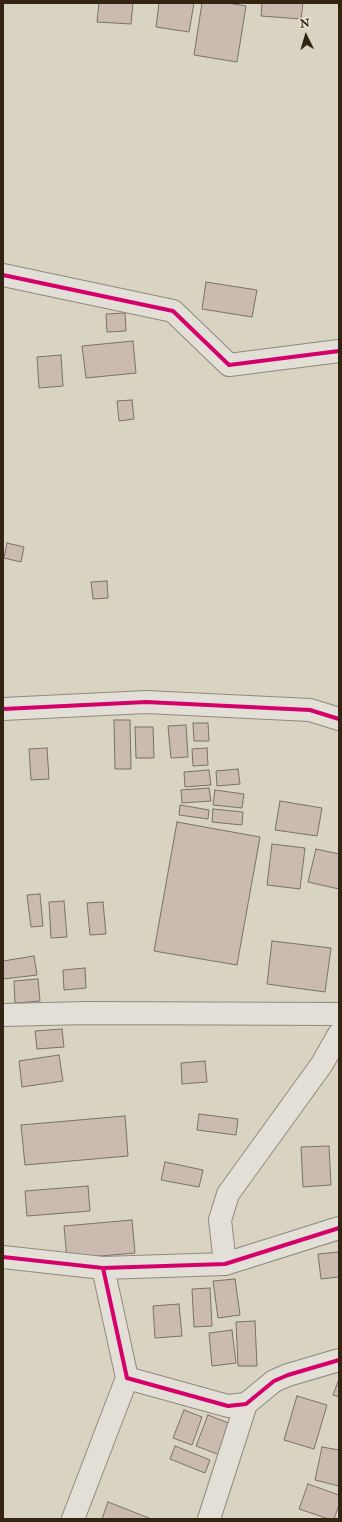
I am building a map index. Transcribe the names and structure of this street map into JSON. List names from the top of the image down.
{
  "north": "top"
}
